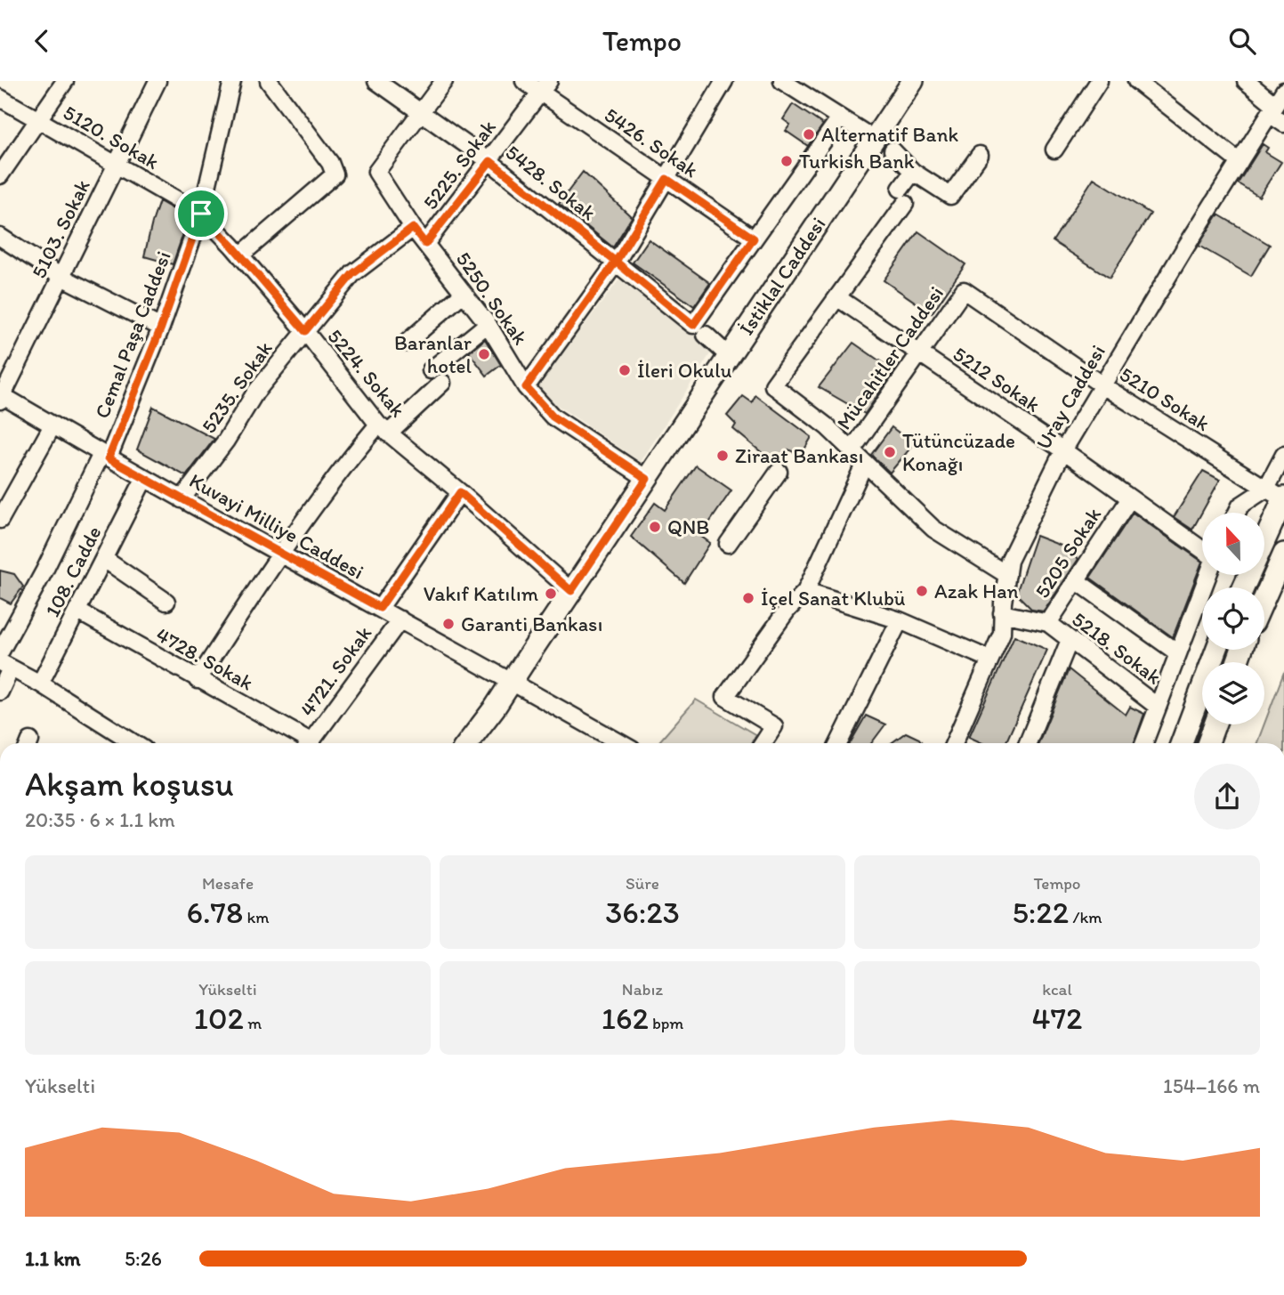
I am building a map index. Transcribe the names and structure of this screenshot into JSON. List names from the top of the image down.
{
  "streets": {
    "main road": ["İstiklal Caddesi"],
    "street": [
      "5120. Sokak",
      "5426. Sokak",
      "5225. Sokak",
      "5428. Sokak",
      "5103. Sokak",
      "5250. Sokak",
      "Cemal Paşa Caddesi",
      "Mücahitler Caddesi",
      "5224. Sokak",
      "5212 Sokak",
      "5235. Sokak",
      "Uray Caddesi",
      "5210 Sokak",
      "Kuvayi Milliye Caddesi",
      "5205 Sokak",
      "108. Cadde",
      "5218. Sokak",
      "4728. Sokak",
      "4721. Sokak"
    ]
  },
  "crossings": [
    ["5120. Sokak", "5103. Sokak"],
    ["5120. Sokak", "Cemal Paşa Caddesi"],
    ["5120. Sokak", "5224. Sokak"],
    ["5426. Sokak", "5225. Sokak"],
    ["5225. Sokak", "5428. Sokak"],
    ["5225. Sokak", "5250. Sokak"],
    ["5428. Sokak", "İstiklal Caddesi"],
    ["5428. Sokak", "5250. Sokak"],
    ["5103. Sokak", "Kuvayi Milliye Caddesi"],
    ["İstiklal Caddesi", "5250. Sokak"],
    ["İstiklal Caddesi", "5224. Sokak"],
    ["İstiklal Caddesi", "Kuvayi Milliye Caddesi"],
    ["5250. Sokak", "5235. Sokak"],
    ["Cemal Paşa Caddesi", "5224. Sokak"],
    ["Cemal Paşa Caddesi", "Kuvayi Milliye Caddesi"],
    ["Mücahitler Caddesi", "5212 Sokak"],
    ["Mücahitler Caddesi", "5210 Sokak"],
    ["5224. Sokak", "5235. Sokak"],
    ["5212 Sokak", "Uray Caddesi"],
    ["5212 Sokak", "5205 Sokak"],
    ["5235. Sokak", "Kuvayi Milliye Caddesi"],
    ["Uray Caddesi", "5210 Sokak"],
    ["Uray Caddesi", "5205 Sokak"],
    ["Kuvayi Milliye Caddesi", "108. Cadde"],
    ["Kuvayi Milliye Caddesi", "4721. Sokak"],
    ["5205 Sokak", "5218. Sokak"],
    ["108. Cadde", "4728. Sokak"]
  ],
  "places": [
    "Alternatif Bank",
    "Turkish Bank",
    "Baranlar hotel",
    "İleri Okulu",
    "Tütüncüzade Konağı",
    "Ziraat Bankası",
    "QNB",
    "Azak Han",
    "Vakıf Katılım",
    "İçel Sanat Klubü",
    "Garanti Bankası"
  ],
  "north": "top",
  "page": {
    "header": "Tempo",
    "heading": ["Akşam koşusu", "20:35 · 6 × 1.1 km"],
    "stats": [
      ["Mesafe", "6.78 km"],
      ["Süre", "36:23"],
      ["Tempo", "5:22 /km"],
      ["Yükselti", "102 m"],
      ["Nabız", "162 bpm"],
      ["kcal", "472"]
    ],
    "chart": ["Yükselti", "154–166 m"],
    "list": [
      {
        "name": "1.1 km",
        "note": "5:26"
      }
    ]
  }
}
